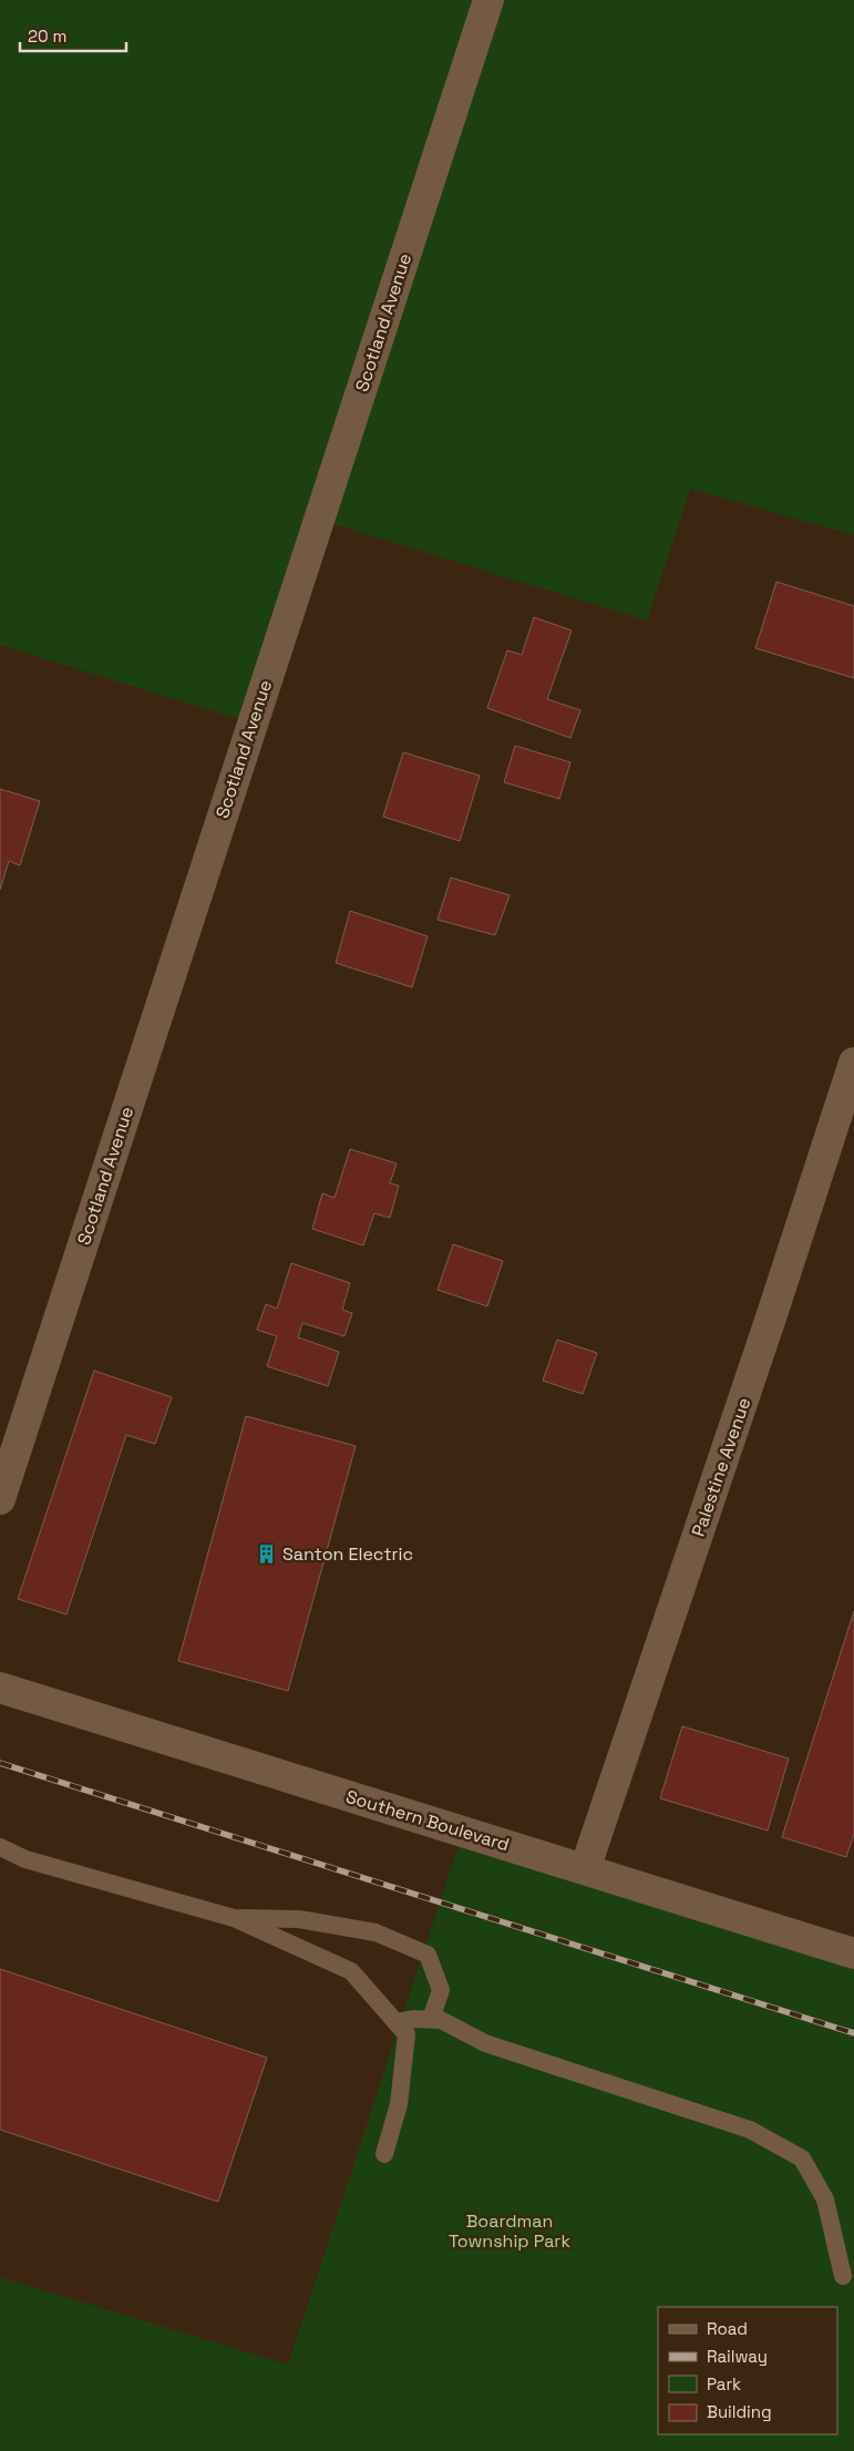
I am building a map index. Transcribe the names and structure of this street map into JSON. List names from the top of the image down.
{
  "streets": {
    "street": ["Scotland Avenue", "Palestine Avenue", "Southern Boulevard"]
  },
  "crossings": [
    ["Palestine Avenue", "Southern Boulevard"]
  ],
  "parks": ["Boardman Township Park"],
  "places": {
    "building": ["Santon Electric"]
  },
  "legend": [
    "Road",
    "Railway",
    "Park",
    "Building"
  ],
  "scale_bar": "20 m"
}
